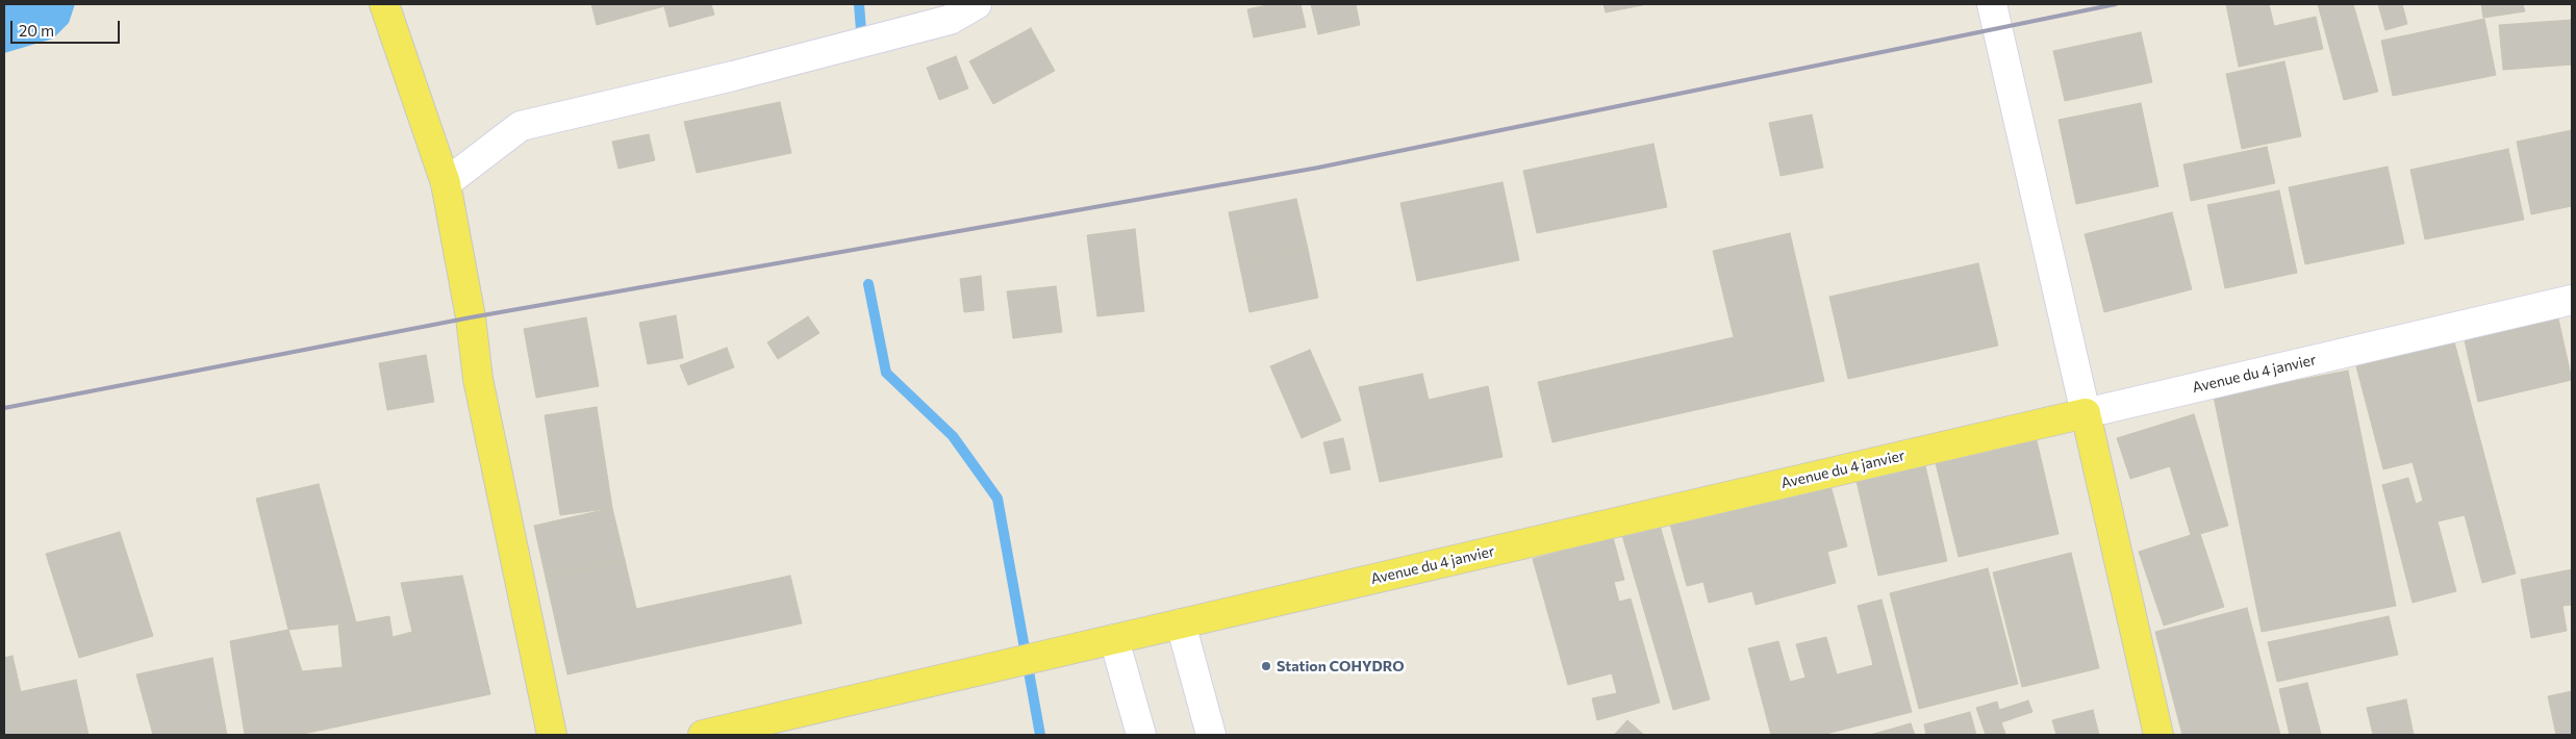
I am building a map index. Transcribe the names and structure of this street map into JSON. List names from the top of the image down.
{
  "streets": {
    "main road": ["Avenue du 4 janvier"]
  },
  "places": ["Station COHYDRO"],
  "scale_bar": "20 m"
}
